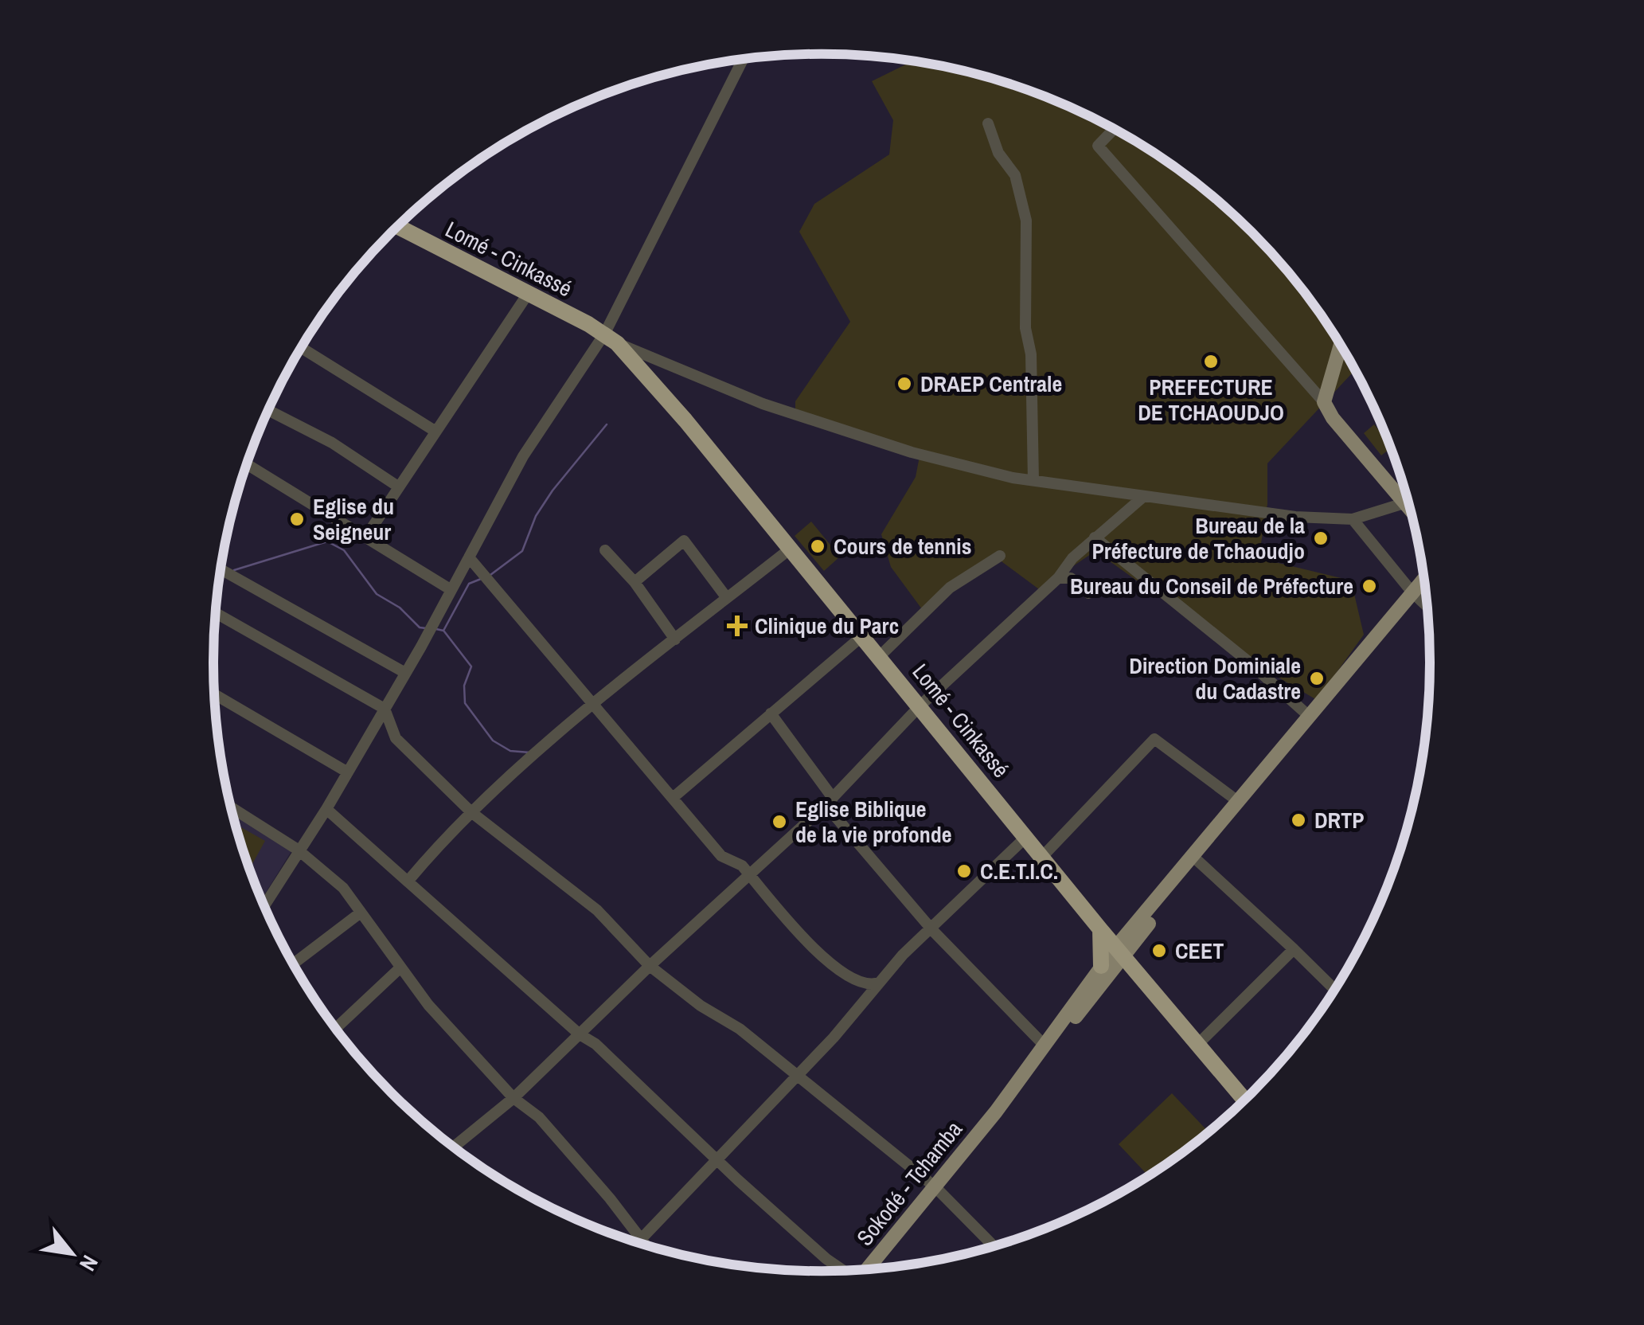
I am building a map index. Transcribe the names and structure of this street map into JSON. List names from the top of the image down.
{
  "streets": {
    "highway": ["Lomé - Cinkassé"],
    "main road": ["Sokodé - Tchamba"]
  },
  "crossings": [
    ["Lomé - Cinkassé", "Sokodé - Tchamba"]
  ],
  "places": {
    "other": [
      "PREFECTURE DE TCHAOUDJO",
      "DRAEP Centrale",
      "Eglise du Seigneur",
      "Bureau de la Préfecture de Tchaoudjo",
      "Cours de tennis",
      "Bureau du Conseil de Préfecture",
      "Direction Dominiale du Cadastre",
      "DRTP",
      "Eglise Biblique de la vie profonde",
      "C.E.T.I.C.",
      "CEET"
    ],
    "health": ["Clinique du Parc"]
  },
  "north": "bottom right"
}
